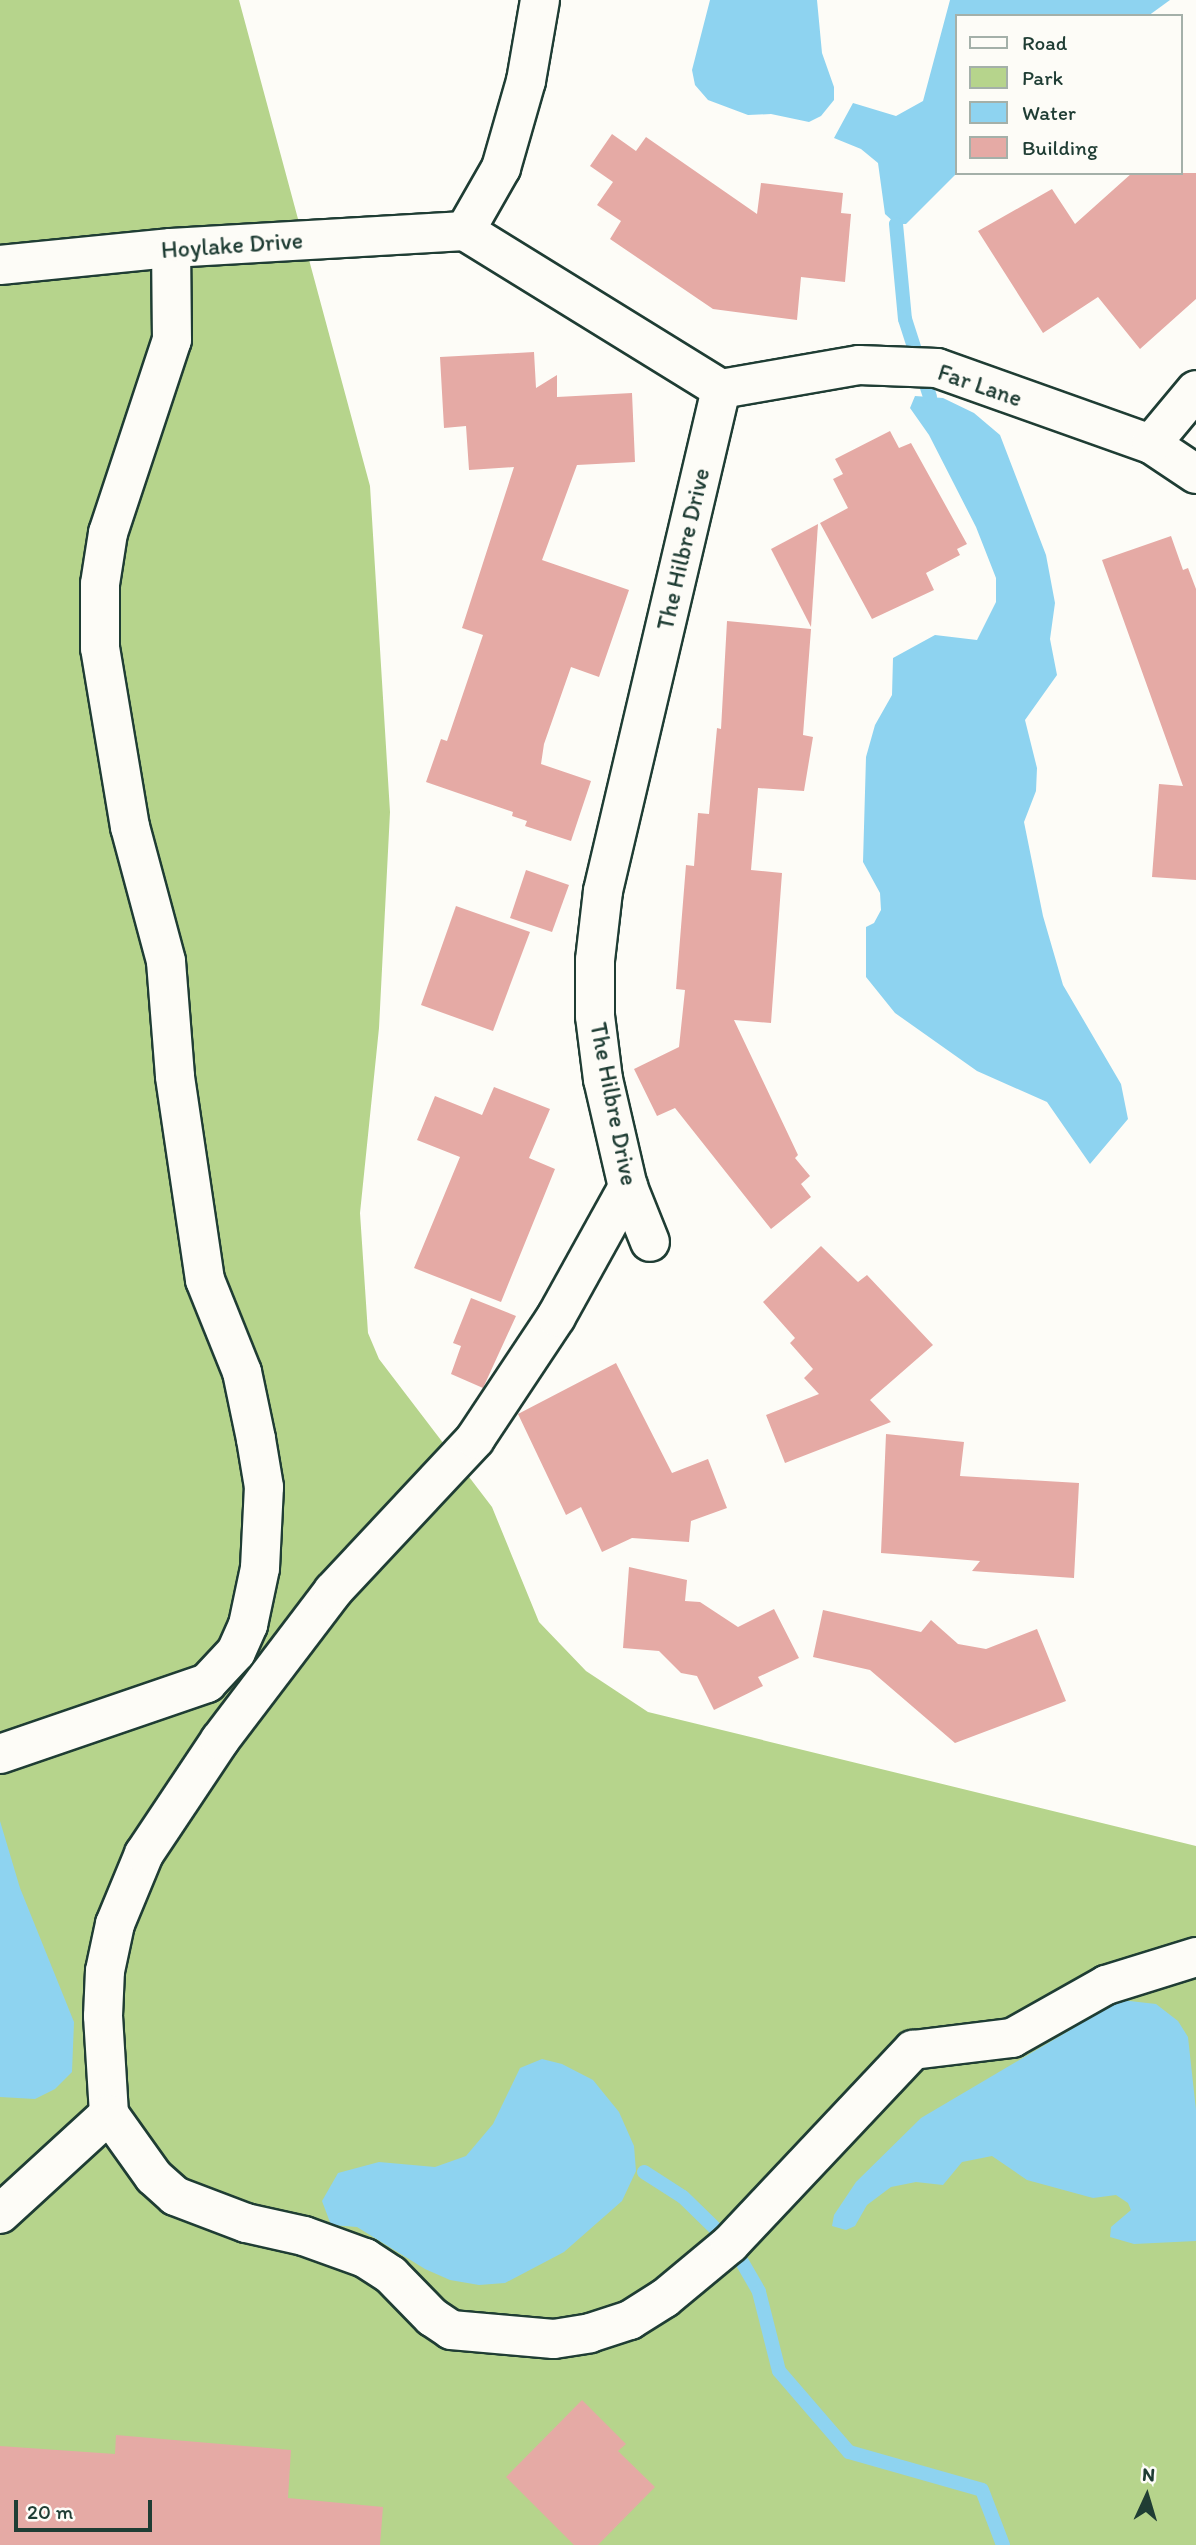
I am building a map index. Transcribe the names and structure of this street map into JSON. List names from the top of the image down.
{
  "streets": {
    "street": ["Hoylake Drive", "Far Lane", "The Hilbre Drive"]
  },
  "crossings": [
    ["Far Lane", "The Hilbre Drive"]
  ],
  "legend": [
    "Road",
    "Park",
    "Water",
    "Building"
  ],
  "scale_bar": "20 m",
  "north": "top"
}
